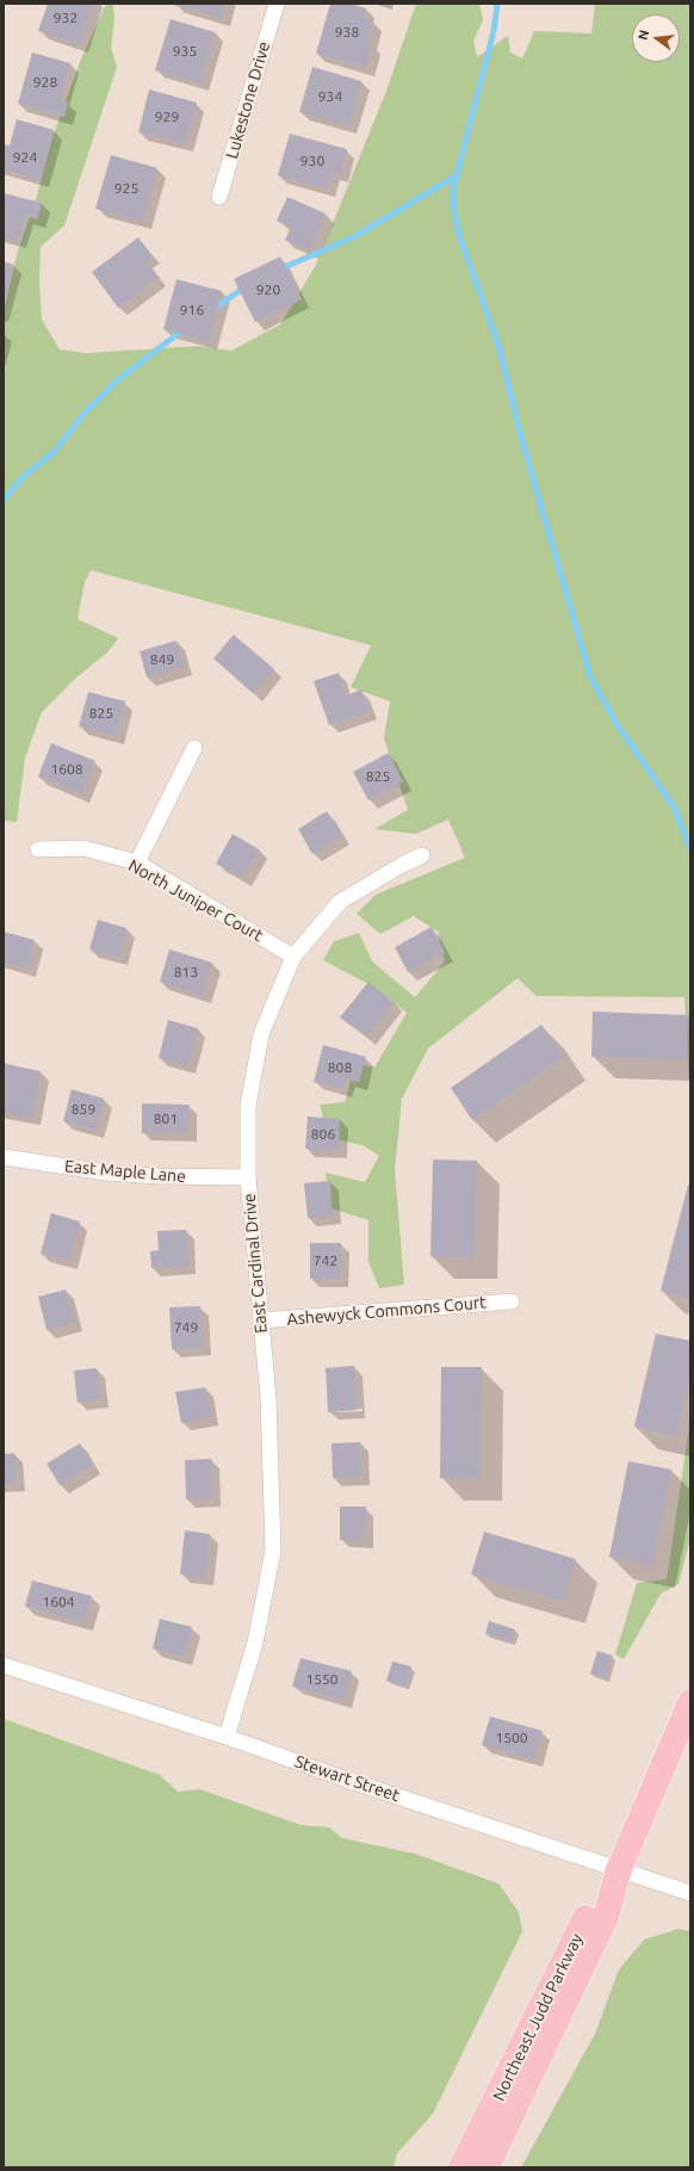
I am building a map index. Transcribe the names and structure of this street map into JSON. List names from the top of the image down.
{
  "streets": {
    "highway": ["Northeast Judd Parkway"],
    "street": [
      "Lukestone Drive",
      "North Juniper Court",
      "East Maple Lane",
      "East Cardinal Drive",
      "Ashewyck Commons Court",
      "Stewart Street"
    ]
  },
  "crossings": [
    ["North Juniper Court", "East Cardinal Drive"],
    ["East Maple Lane", "East Cardinal Drive"],
    ["East Cardinal Drive", "Ashewyck Commons Court"],
    ["East Cardinal Drive", "Stewart Street"],
    ["Stewart Street", "Northeast Judd Parkway"]
  ],
  "house_numbers": [
    "932",
    "938",
    "935",
    "928",
    "934",
    "929",
    "924",
    "930",
    "925",
    "920",
    "916",
    "849",
    "825",
    "1608",
    "825",
    "813",
    "808",
    "859",
    "801",
    "806",
    "742",
    "749",
    "1604",
    "1550",
    "1500"
  ],
  "north": "left"
}
